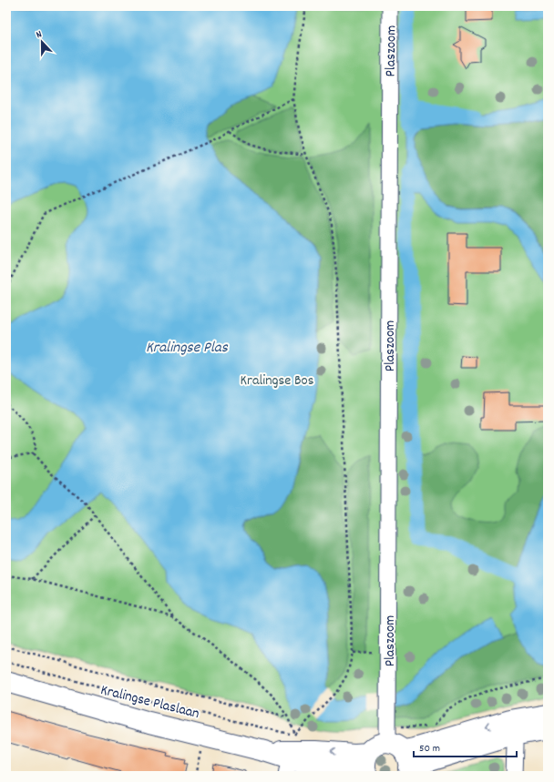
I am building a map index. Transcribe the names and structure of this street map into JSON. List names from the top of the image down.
{
  "streets": {
    "main road": ["Kralingse Plaslaan"],
    "street": ["Plaszoom"]
  },
  "water": ["Kralingse Plas"],
  "parks": ["Kralingse Bos"],
  "scale_bar": "50 m",
  "north": "top"
}
